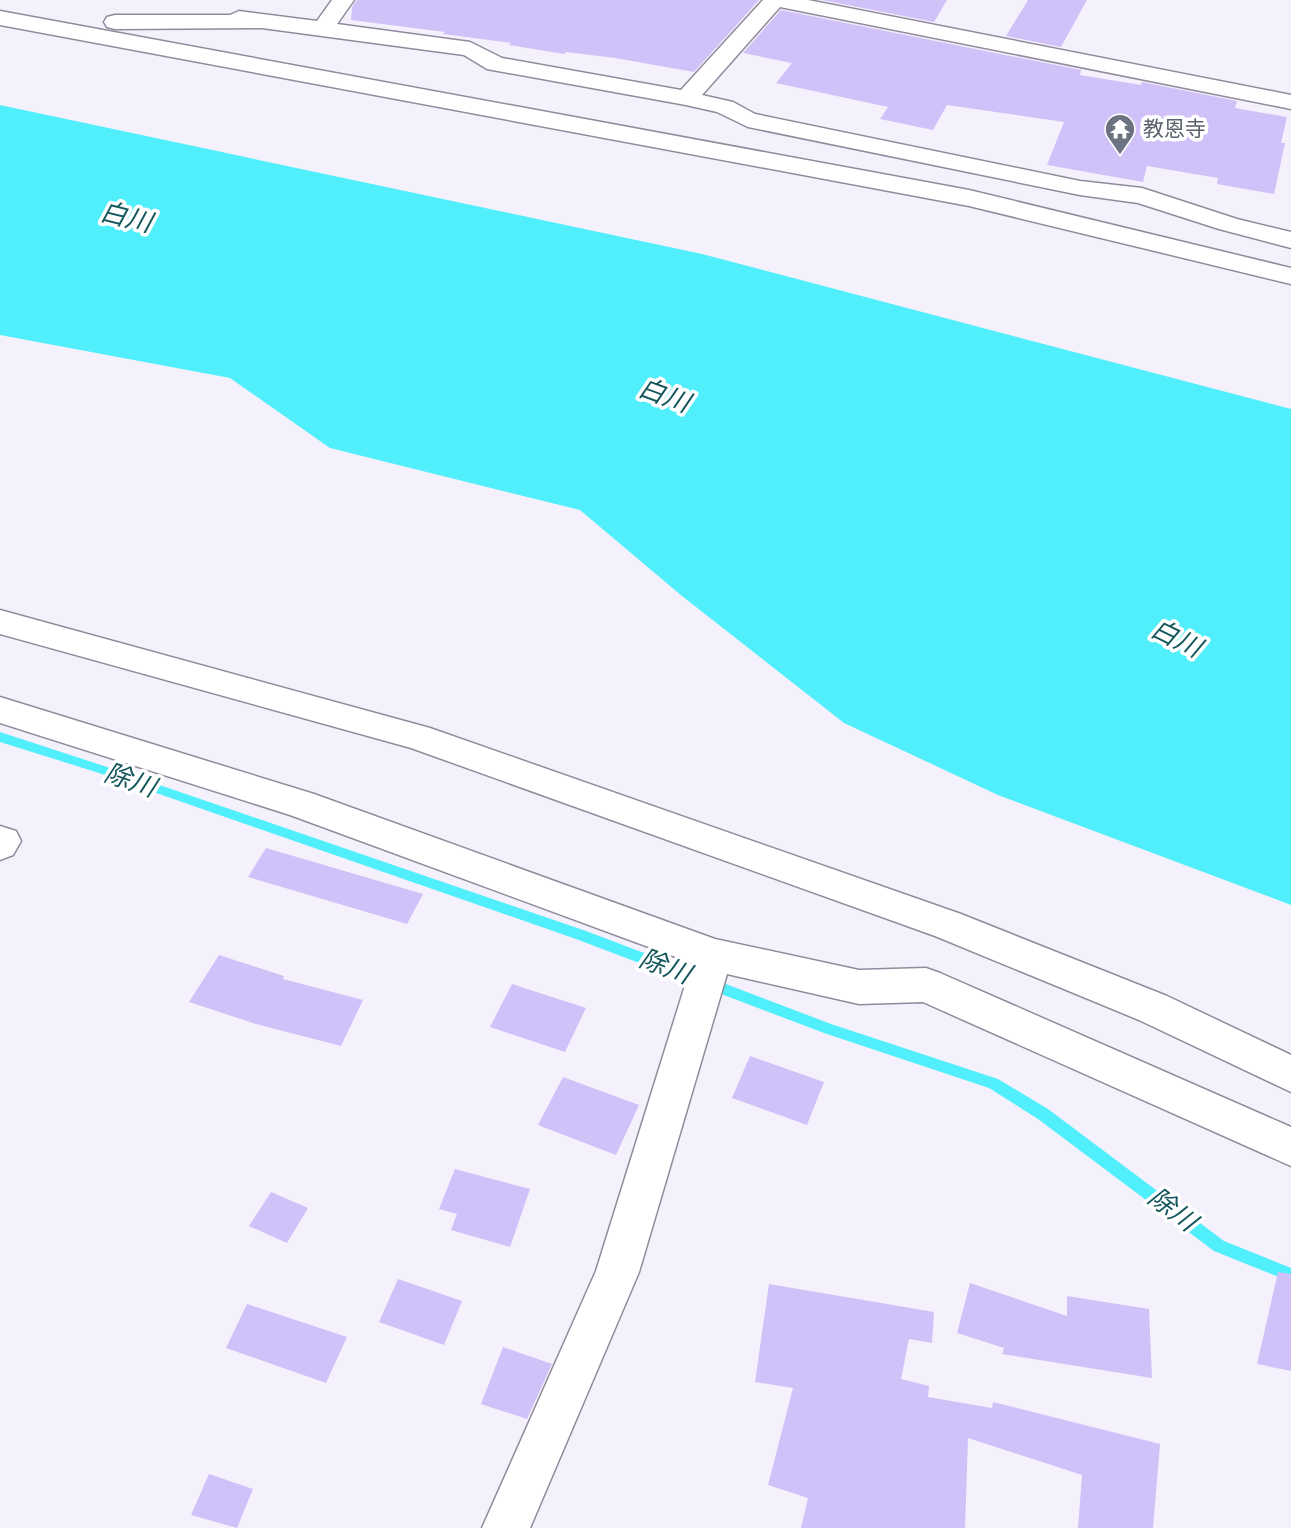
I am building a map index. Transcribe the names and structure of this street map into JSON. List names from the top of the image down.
{
  "water": ["白川", "除川"],
  "places": {
    "temple": ["教恩寺"]
  }
}
